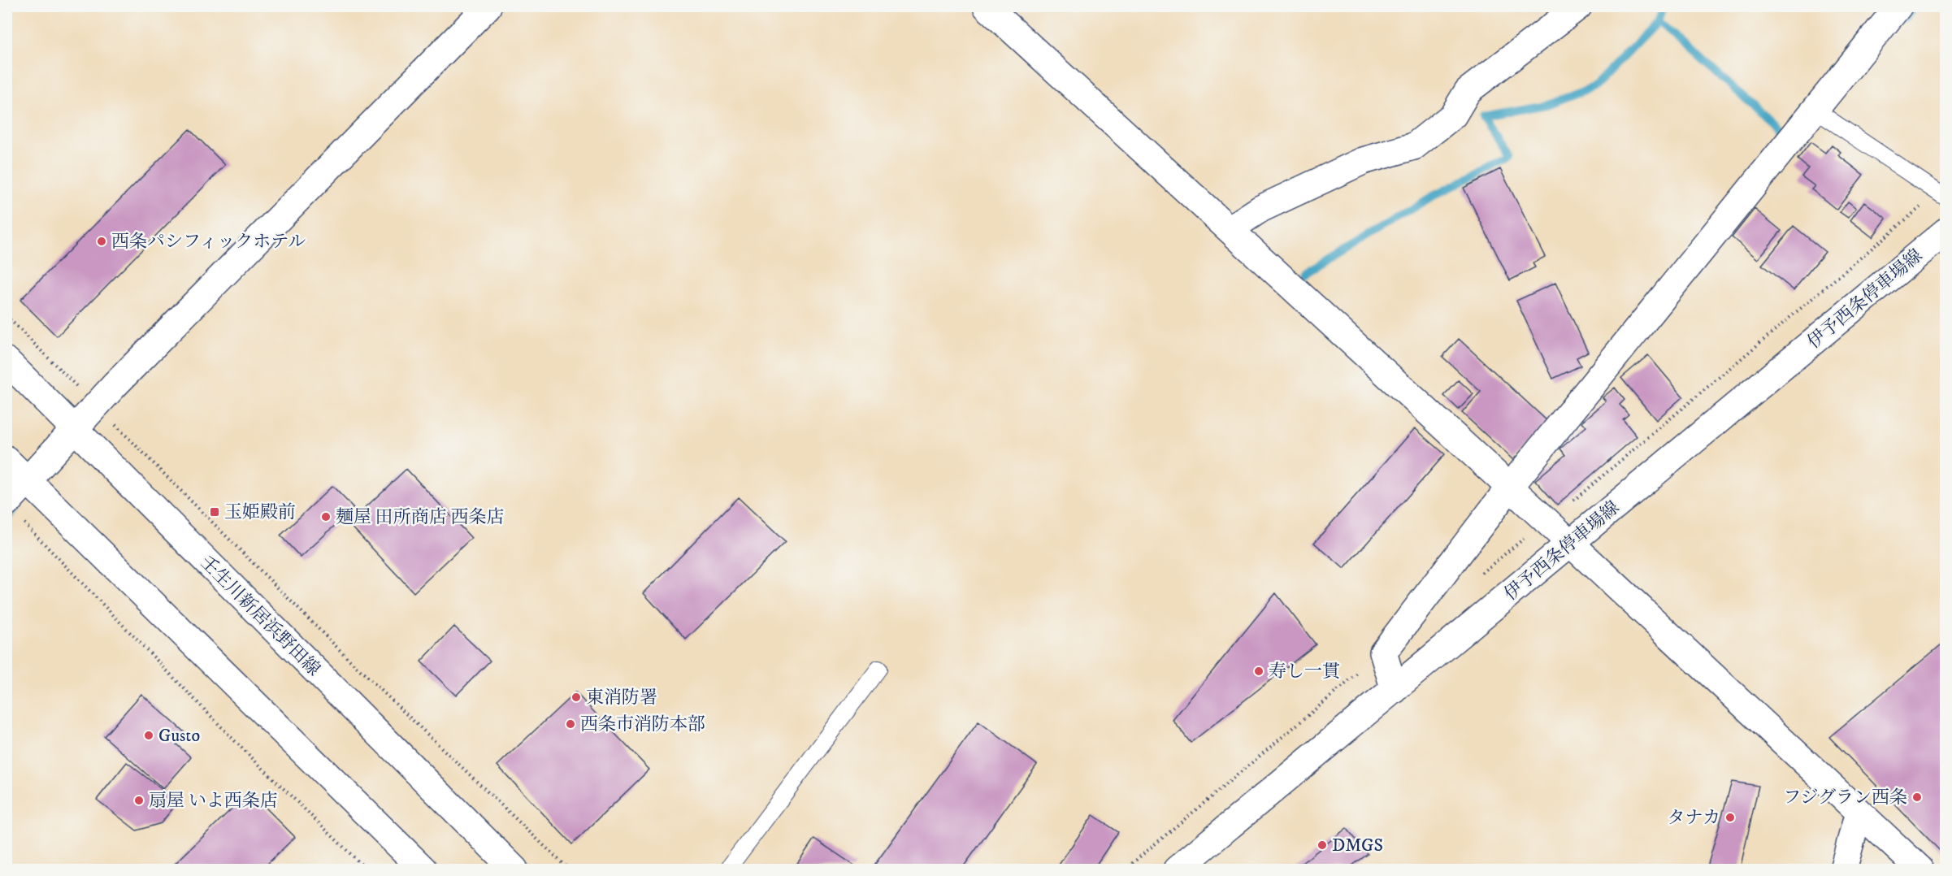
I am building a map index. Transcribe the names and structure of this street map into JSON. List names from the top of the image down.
{
  "streets": {
    "street": ["伊予西条停車場線", "壬生川新居浜野田線"]
  },
  "places": {
    "other": [
      "西条パシフィックホテル",
      "麺屋 田所商店 西条店",
      "寿し一貫",
      "東消防署",
      "西条市消防本部",
      "Gusto",
      "フジグラン西条",
      "扇屋 いよ西条店",
      "タナカ",
      "DMGS"
    ],
    "transit": ["玉姫殿前"]
  }
}
